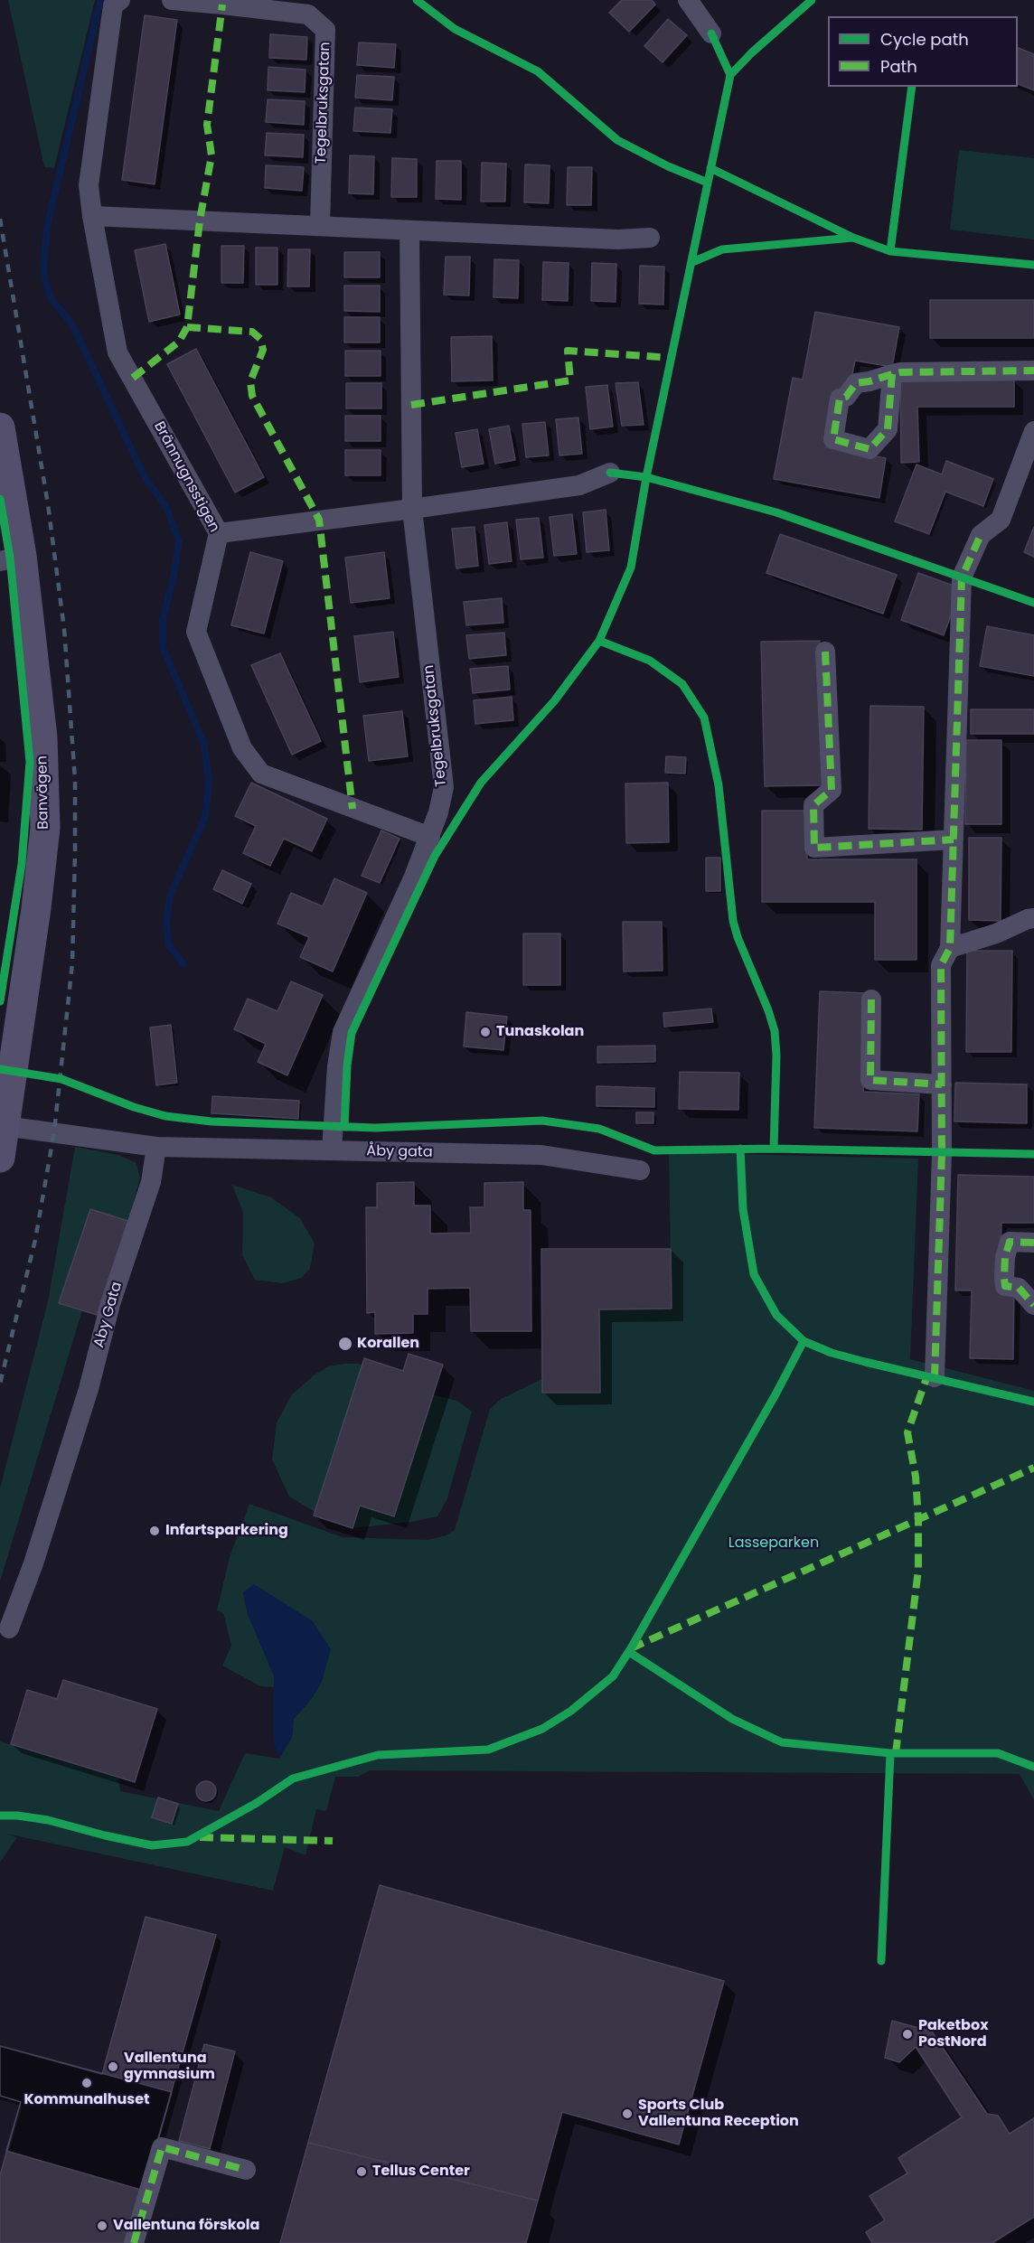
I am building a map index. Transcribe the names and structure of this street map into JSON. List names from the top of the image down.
{
  "streets": {
    "street": [
      "Tegelbruksgatan",
      "Brännugnsstigen",
      "Banvägen",
      "Åby gata",
      "Aby Gata"
    ]
  },
  "crossings": [
    ["Tegelbruksgatan", "Brännugnsstigen"],
    ["Tegelbruksgatan", "Åby gata"],
    ["Åby gata", "Aby Gata"]
  ],
  "parks": ["Lasseparken"],
  "places": [
    "Tunaskolan",
    "Korallen",
    "Infartsparkering",
    "Paketbox PostNord",
    "Vallentuna gymnasium",
    "Kommunalhuset",
    "Sports Club Vallentuna Reception",
    "Tellus Center",
    "Vallentuna förskola"
  ],
  "legend": ["Cycle path", "Path"]
}
